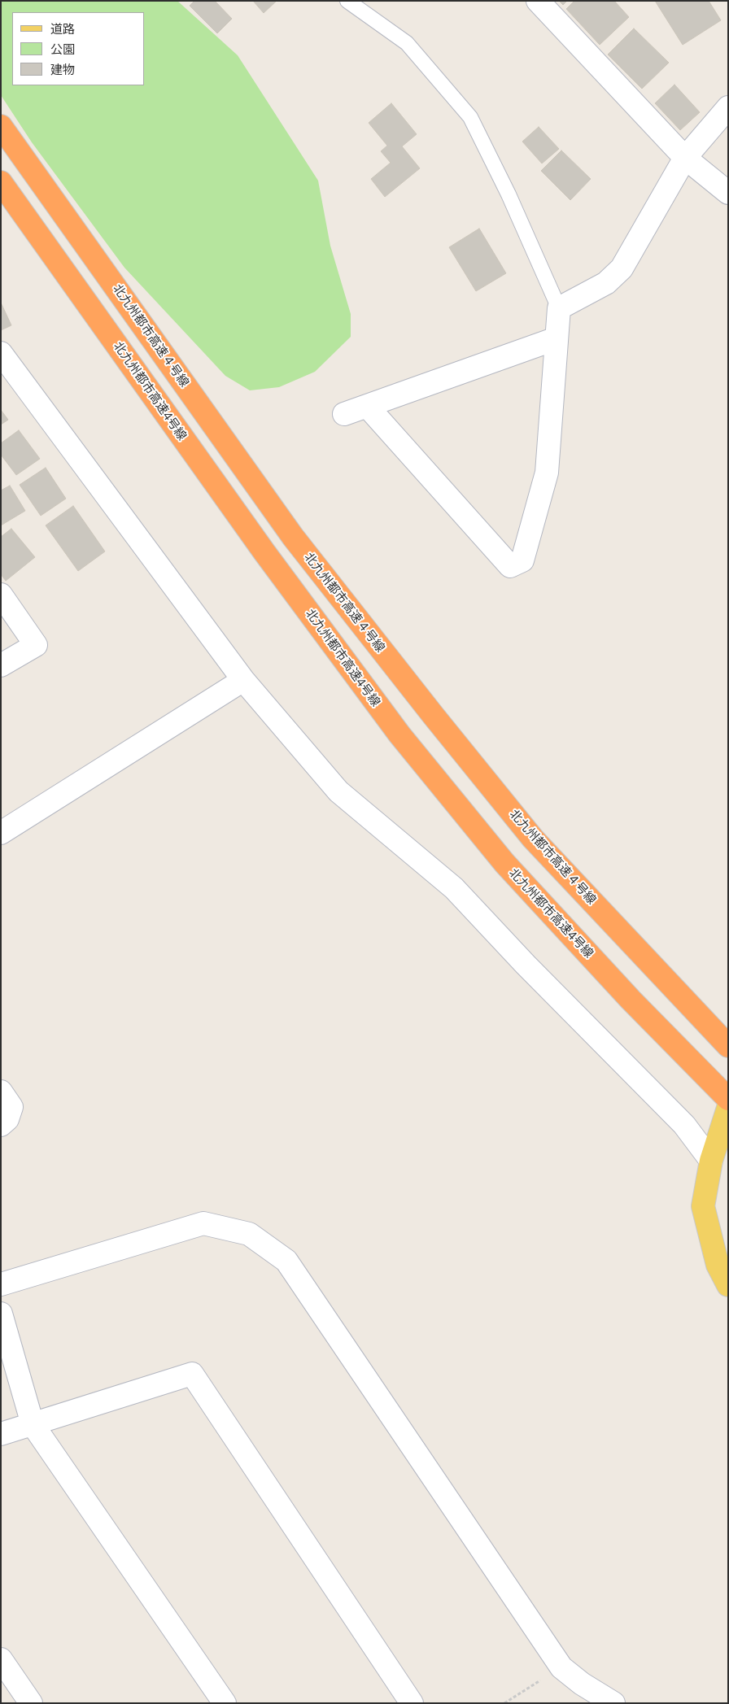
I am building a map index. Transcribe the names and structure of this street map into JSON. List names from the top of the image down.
{
  "streets": {
    "highway": ["北九州都市高速４号線", "北九州都市高速4号線"]
  },
  "legend": ["道路", "公園", "建物"]
}
